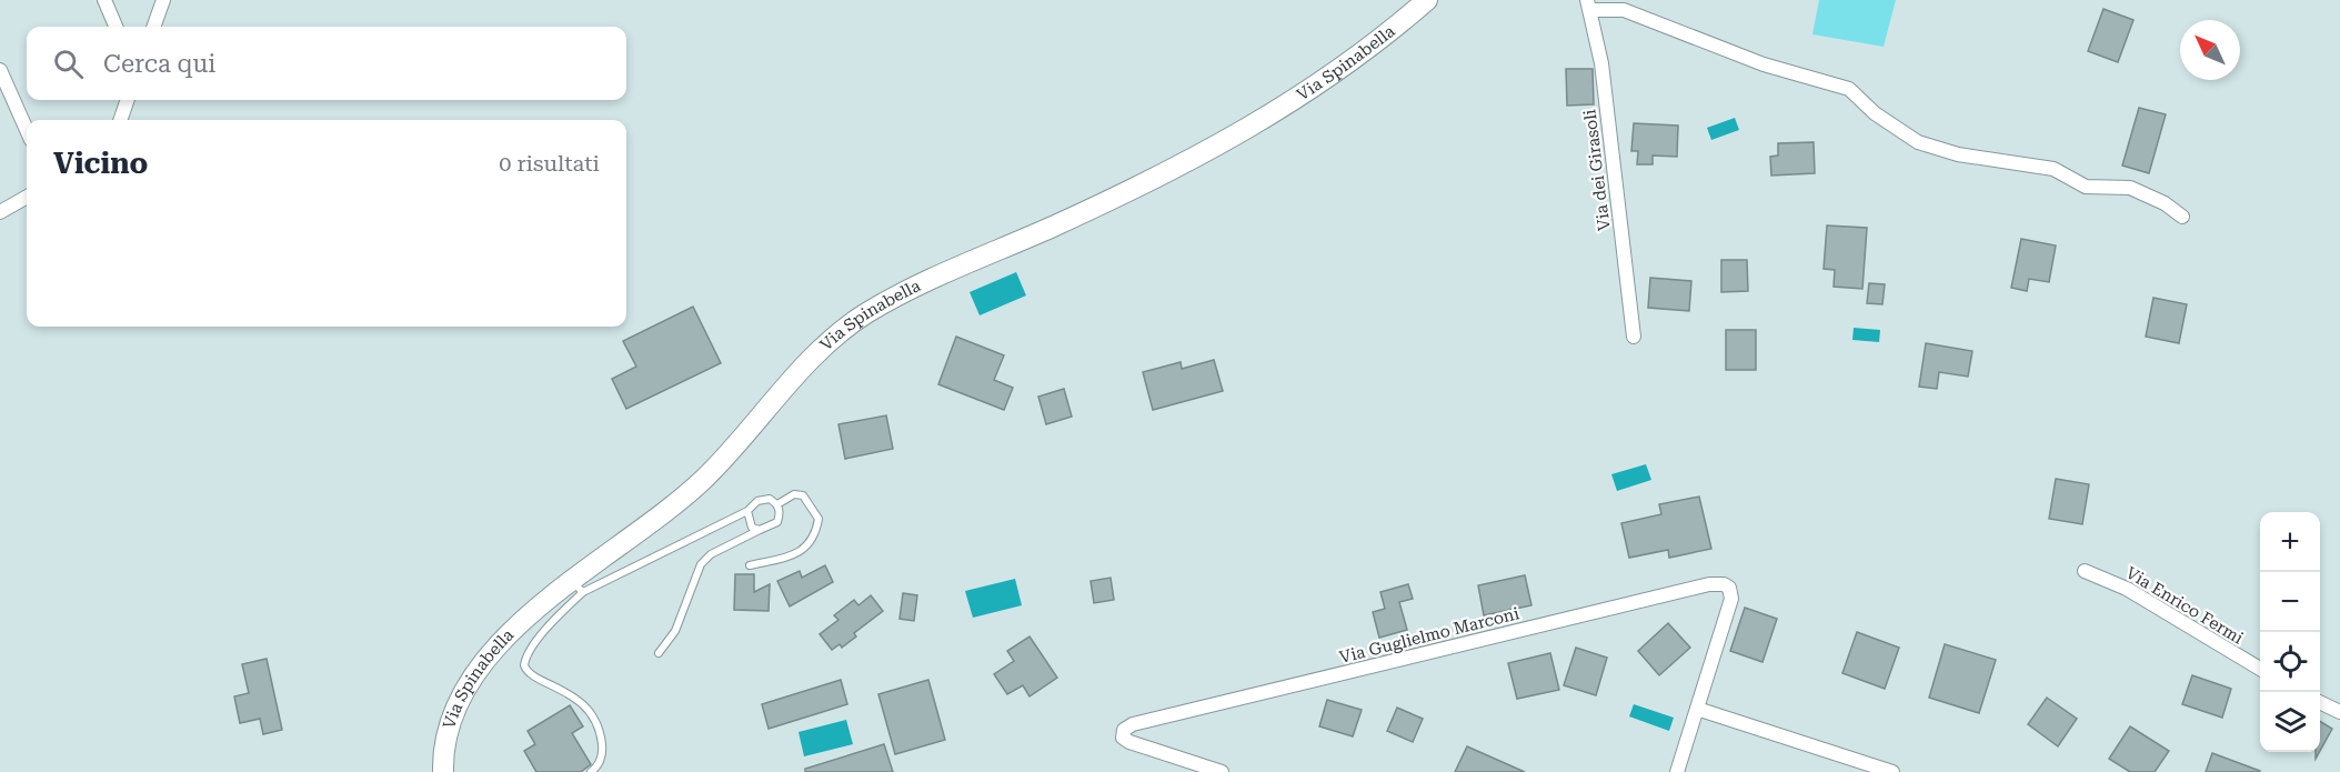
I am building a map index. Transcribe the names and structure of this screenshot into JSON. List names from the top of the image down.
{
  "streets": {
    "street": [
      "Via Spinabella",
      "Via dei Girasoli",
      "Via Enrico Fermi",
      "Via Guglielmo Marconi"
    ]
  },
  "north": "top left",
  "page": {
    "search": "Cerca qui",
    "heading": ["Vicino", "0 risultati"],
    "map_buttons": ["+", "−"]
  }
}
